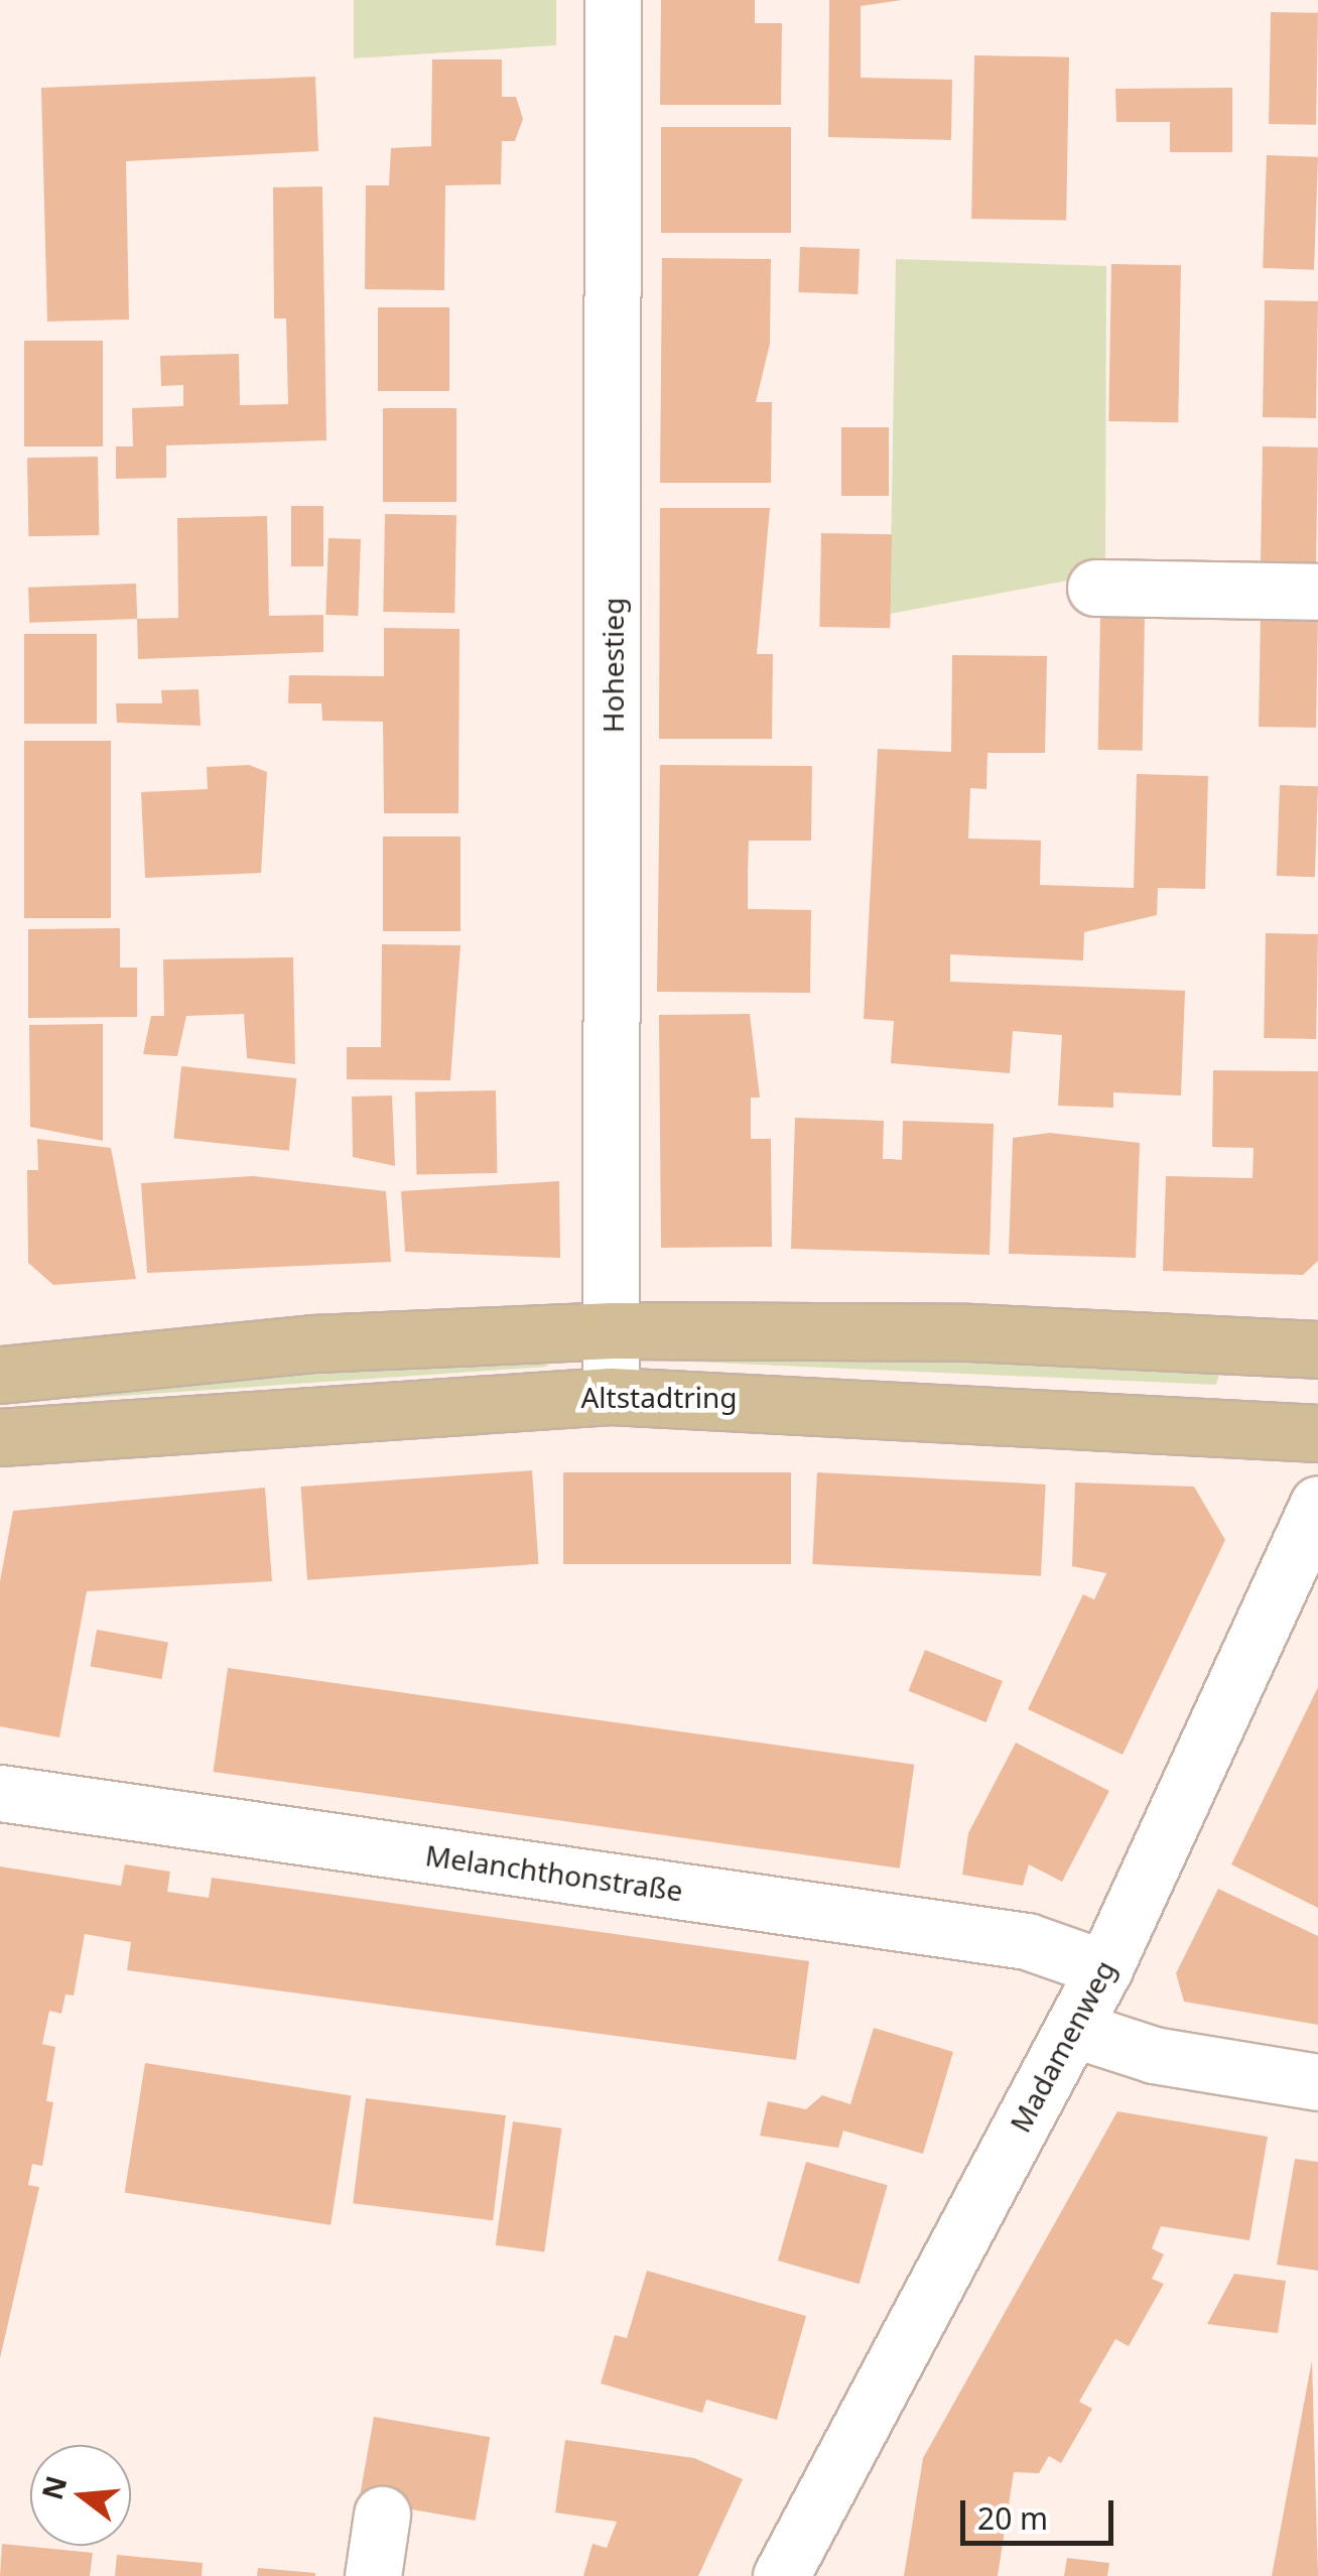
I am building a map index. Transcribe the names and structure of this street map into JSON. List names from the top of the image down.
{
  "streets": {
    "main road": ["Altstadtring"],
    "street": ["Hohestieg", "Melanchthonstraße", "Madamenweg"]
  },
  "crossings": [
    ["Hohestieg", "Altstadtring"],
    ["Melanchthonstraße", "Madamenweg"]
  ],
  "scale_bar": "20 m",
  "north": "left"
}
